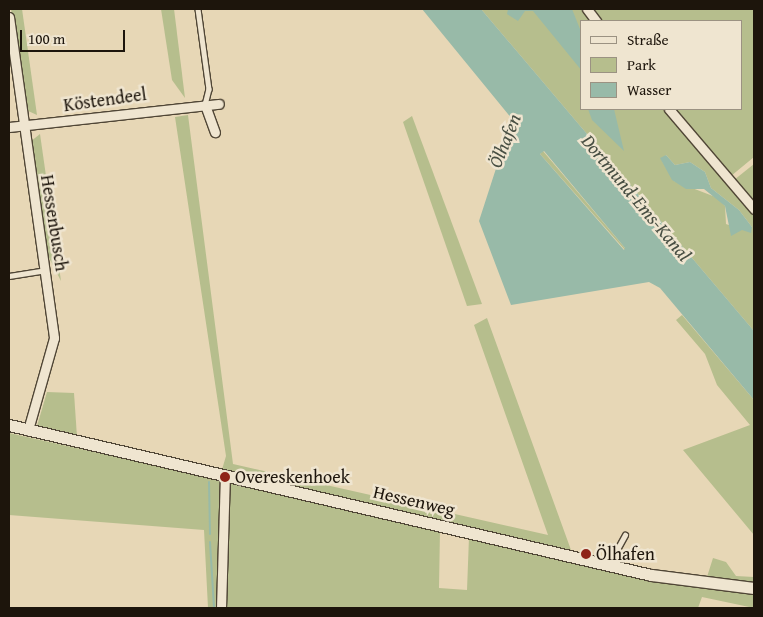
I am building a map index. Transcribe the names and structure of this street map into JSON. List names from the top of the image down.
{
  "streets": {
    "street": ["Köstendeel", "Hessenbusch", "Hessenweg"]
  },
  "crossings": [
    ["Köstendeel", "Hessenbusch"],
    ["Hessenbusch", "Hessenweg"]
  ],
  "water": ["Ölhafen", "Dortmund-Ems-Kanal"],
  "places": ["Overeskenhoek", "Ölhafen"],
  "legend": ["Straße", "Park", "Wasser"],
  "scale_bar": "100 m"
}
